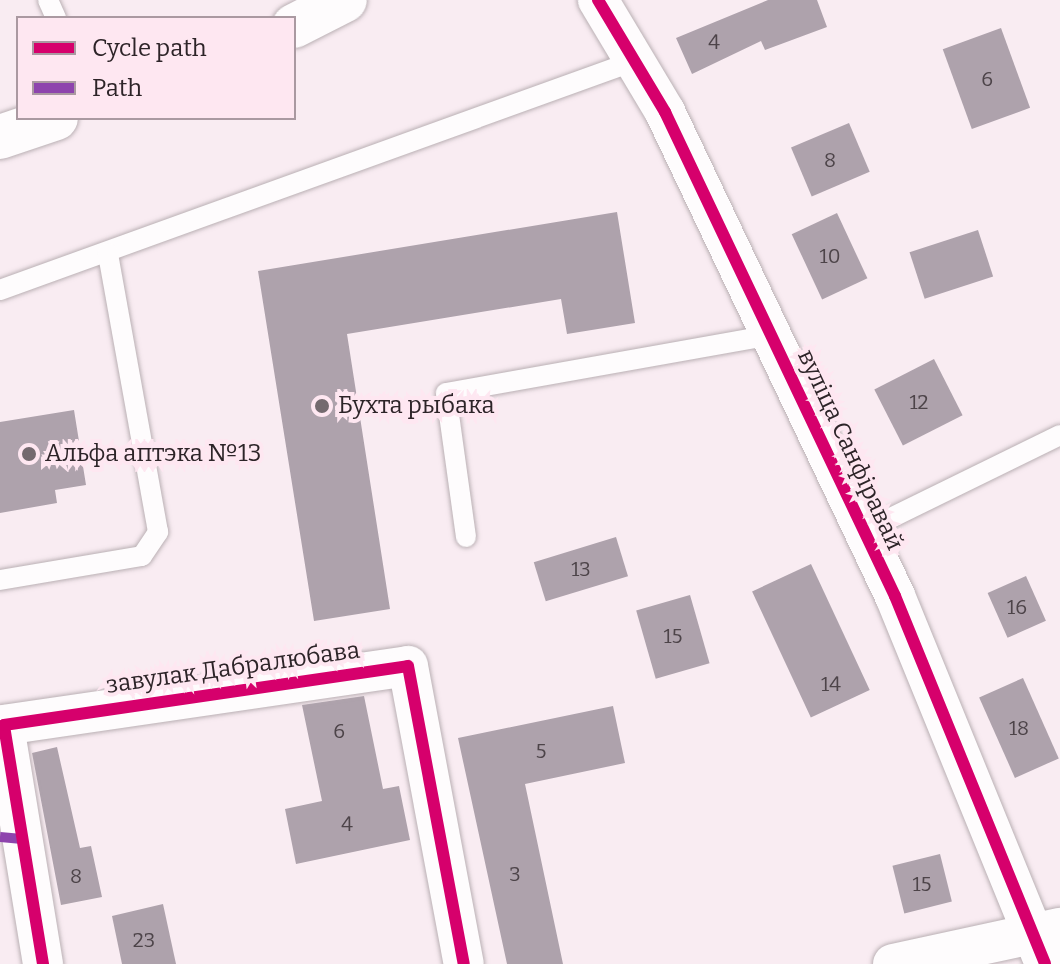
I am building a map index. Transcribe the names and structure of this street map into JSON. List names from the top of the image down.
{
  "streets": {
    "street": ["вуліца Санфіравай", "завулак Дабралюбава"]
  },
  "places": ["Бухта рыбака", "Альфа аптэка №13"],
  "house_numbers": [
    "4",
    "6",
    "8",
    "10",
    "12",
    "13",
    "16",
    "15",
    "14",
    "18",
    "6",
    "5",
    "4",
    "3",
    "8",
    "15",
    "23"
  ],
  "legend": ["Cycle path", "Path"]
}
